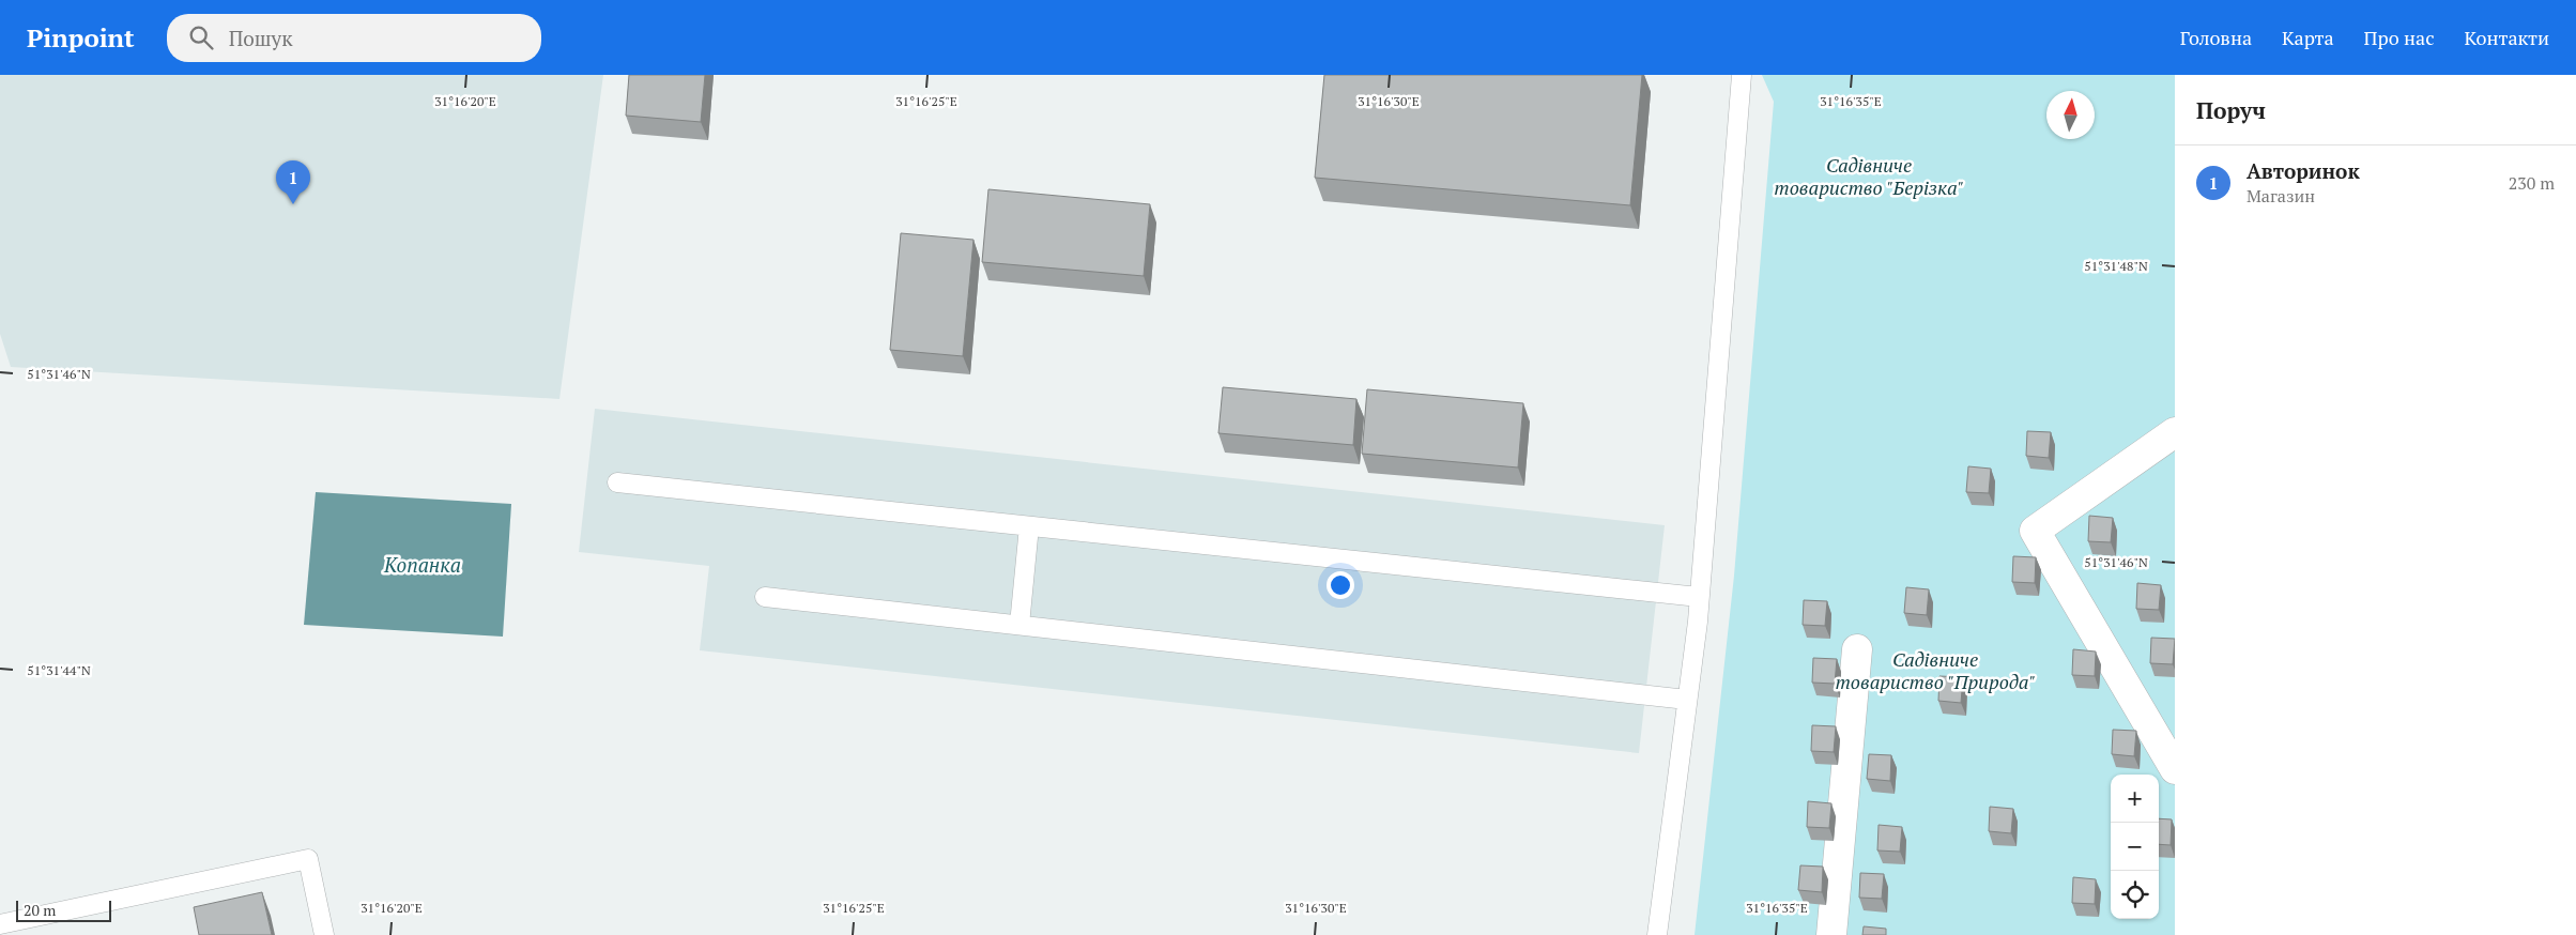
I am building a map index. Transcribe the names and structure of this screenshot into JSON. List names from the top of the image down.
{
  "water": ["Копанка"],
  "parks": ["Садівниче товариство \"Берізка\"", "Садівниче товариство \"Природа\""],
  "scale_bar": "20 m",
  "north": "top",
  "page": {
    "header": "Pinpoint",
    "search": "Пошук",
    "nav": [
      "Головна",
      "Карта",
      "Про нас",
      "Контакти"
    ],
    "heading": "Поруч",
    "list": [
      {
        "mark": "1",
        "name": "Авторинок",
        "note": "Магазин",
        "value": "230 m"
      }
    ],
    "pins": "1",
    "map_buttons": ["+", "−"],
    "scale": "20 m"
  },
  "coordinates": [
    "31°16'20\"E",
    "31°16'25\"E",
    "31°16'30\"E",
    "31°16'35\"E",
    "51°31'48\"N",
    "51°31'46\"N",
    "51°31'44\"N"
  ]
}
